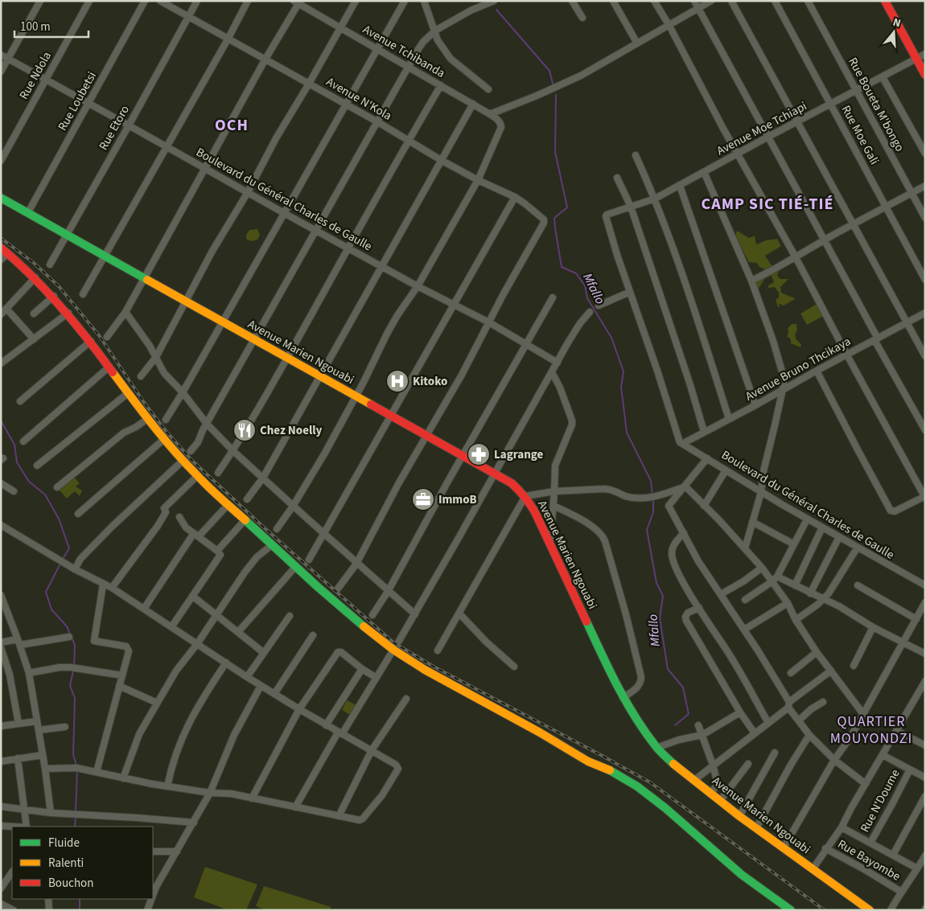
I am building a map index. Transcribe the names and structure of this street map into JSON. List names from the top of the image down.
{
  "streets": {
    "street": [
      "Avenue Tchibanda",
      "Rue Ndola",
      "Avenue N'Kola",
      "Rue Loubetsi",
      "Rue Boueta M'bongo",
      "Rue Etoro",
      "Avenue Moe Tchiapi",
      "Rue Moe Gali",
      "Boulevard du Général Charles de Gaulle",
      "Avenue Marien Ngouabi",
      "Avenue Bruno Thcikaya",
      "Rue N'Doume",
      "Rue Bayombe"
    ]
  },
  "crossings": [
    ["Avenue Tchibanda", "Avenue N'Kola"],
    ["Rue Ndola", "Boulevard du Général Charles de Gaulle"],
    ["Avenue N'Kola", "Rue Etoro"],
    ["Avenue N'Kola", "Boulevard du Général Charles de Gaulle"],
    ["Rue Loubetsi", "Boulevard du Général Charles de Gaulle"],
    ["Rue Loubetsi", "Avenue Marien Ngouabi"],
    ["Rue Boueta M'bongo", "Avenue Moe Tchiapi"],
    ["Rue Etoro", "Boulevard du Général Charles de Gaulle"],
    ["Rue Etoro", "Avenue Marien Ngouabi"],
    ["Avenue Moe Tchiapi", "Rue Moe Gali"],
    ["Boulevard du Général Charles de Gaulle", "Avenue Bruno Thcikaya"]
  ],
  "districts": ["OCH", "CAMP SIC TIÉ-TIÉ", "QUARTIER MOUYONDZI"],
  "water": ["Mfallo"],
  "places": {
    "hospital": ["Kitoko"],
    "restaurant": ["Chez Noelly"],
    "pharmacy": ["Lagrange"],
    "office": ["ImmoB"]
  },
  "legend": ["Fluide", "Ralenti", "Bouchon"],
  "scale_bar": "100 m",
  "north": "top"
}
